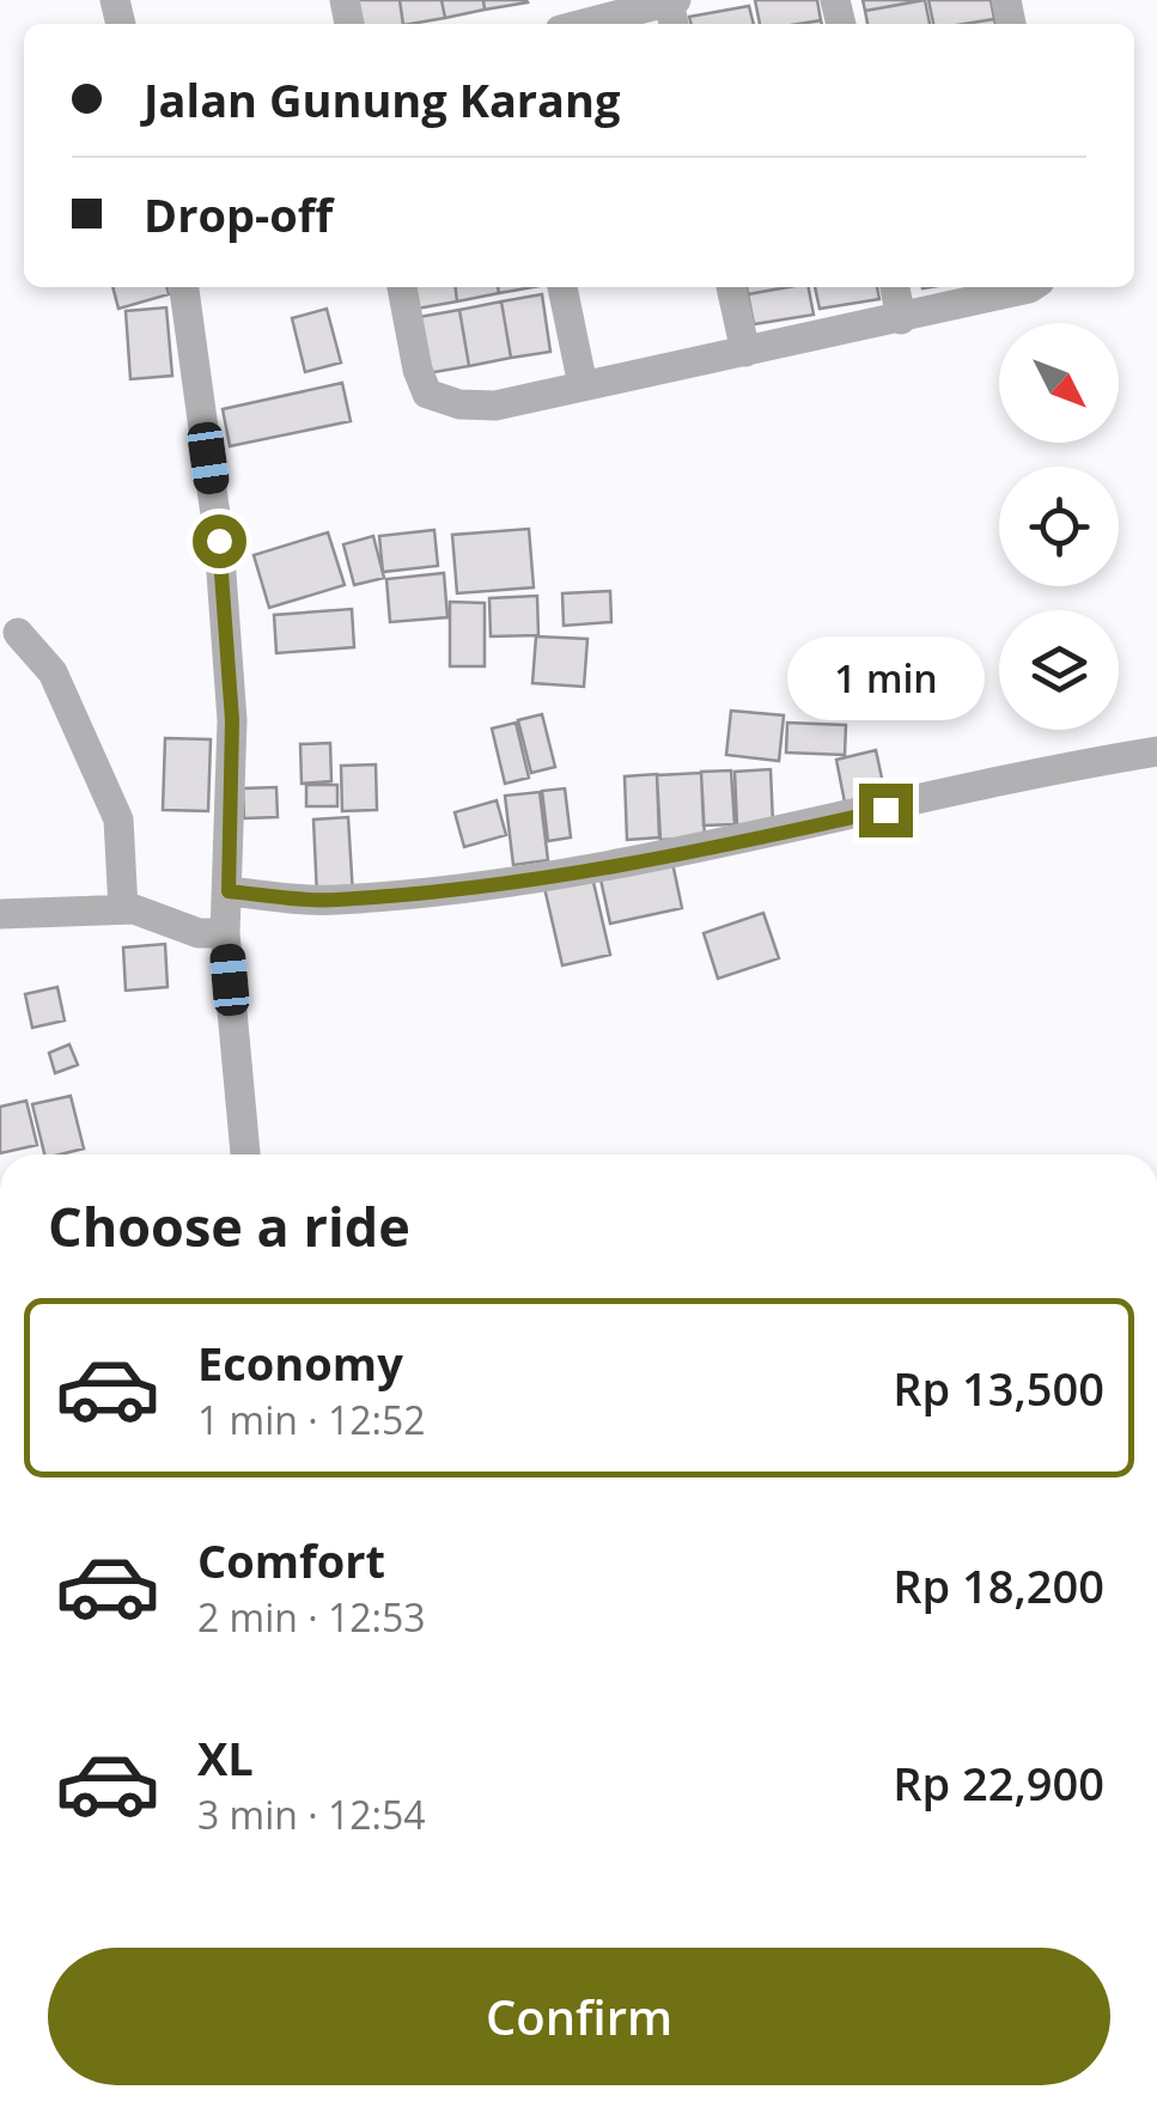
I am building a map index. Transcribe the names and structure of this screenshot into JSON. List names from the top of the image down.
{
  "north": "bottom right",
  "page": {
    "banner": ["Jalan Gunung Karang", "Drop-off"],
    "bubble": "1 min",
    "heading": "Choose a ride",
    "list": [
      {
        "name": "Economy",
        "note": "1 min · 12:52",
        "value": "Rp 13,500"
      },
      {
        "name": "Comfort",
        "note": "2 min · 12:53",
        "value": "Rp 18,200"
      },
      {
        "name": "XL",
        "note": "3 min · 12:54",
        "value": "Rp 22,900"
      }
    ],
    "buttons": "Confirm"
  }
}
